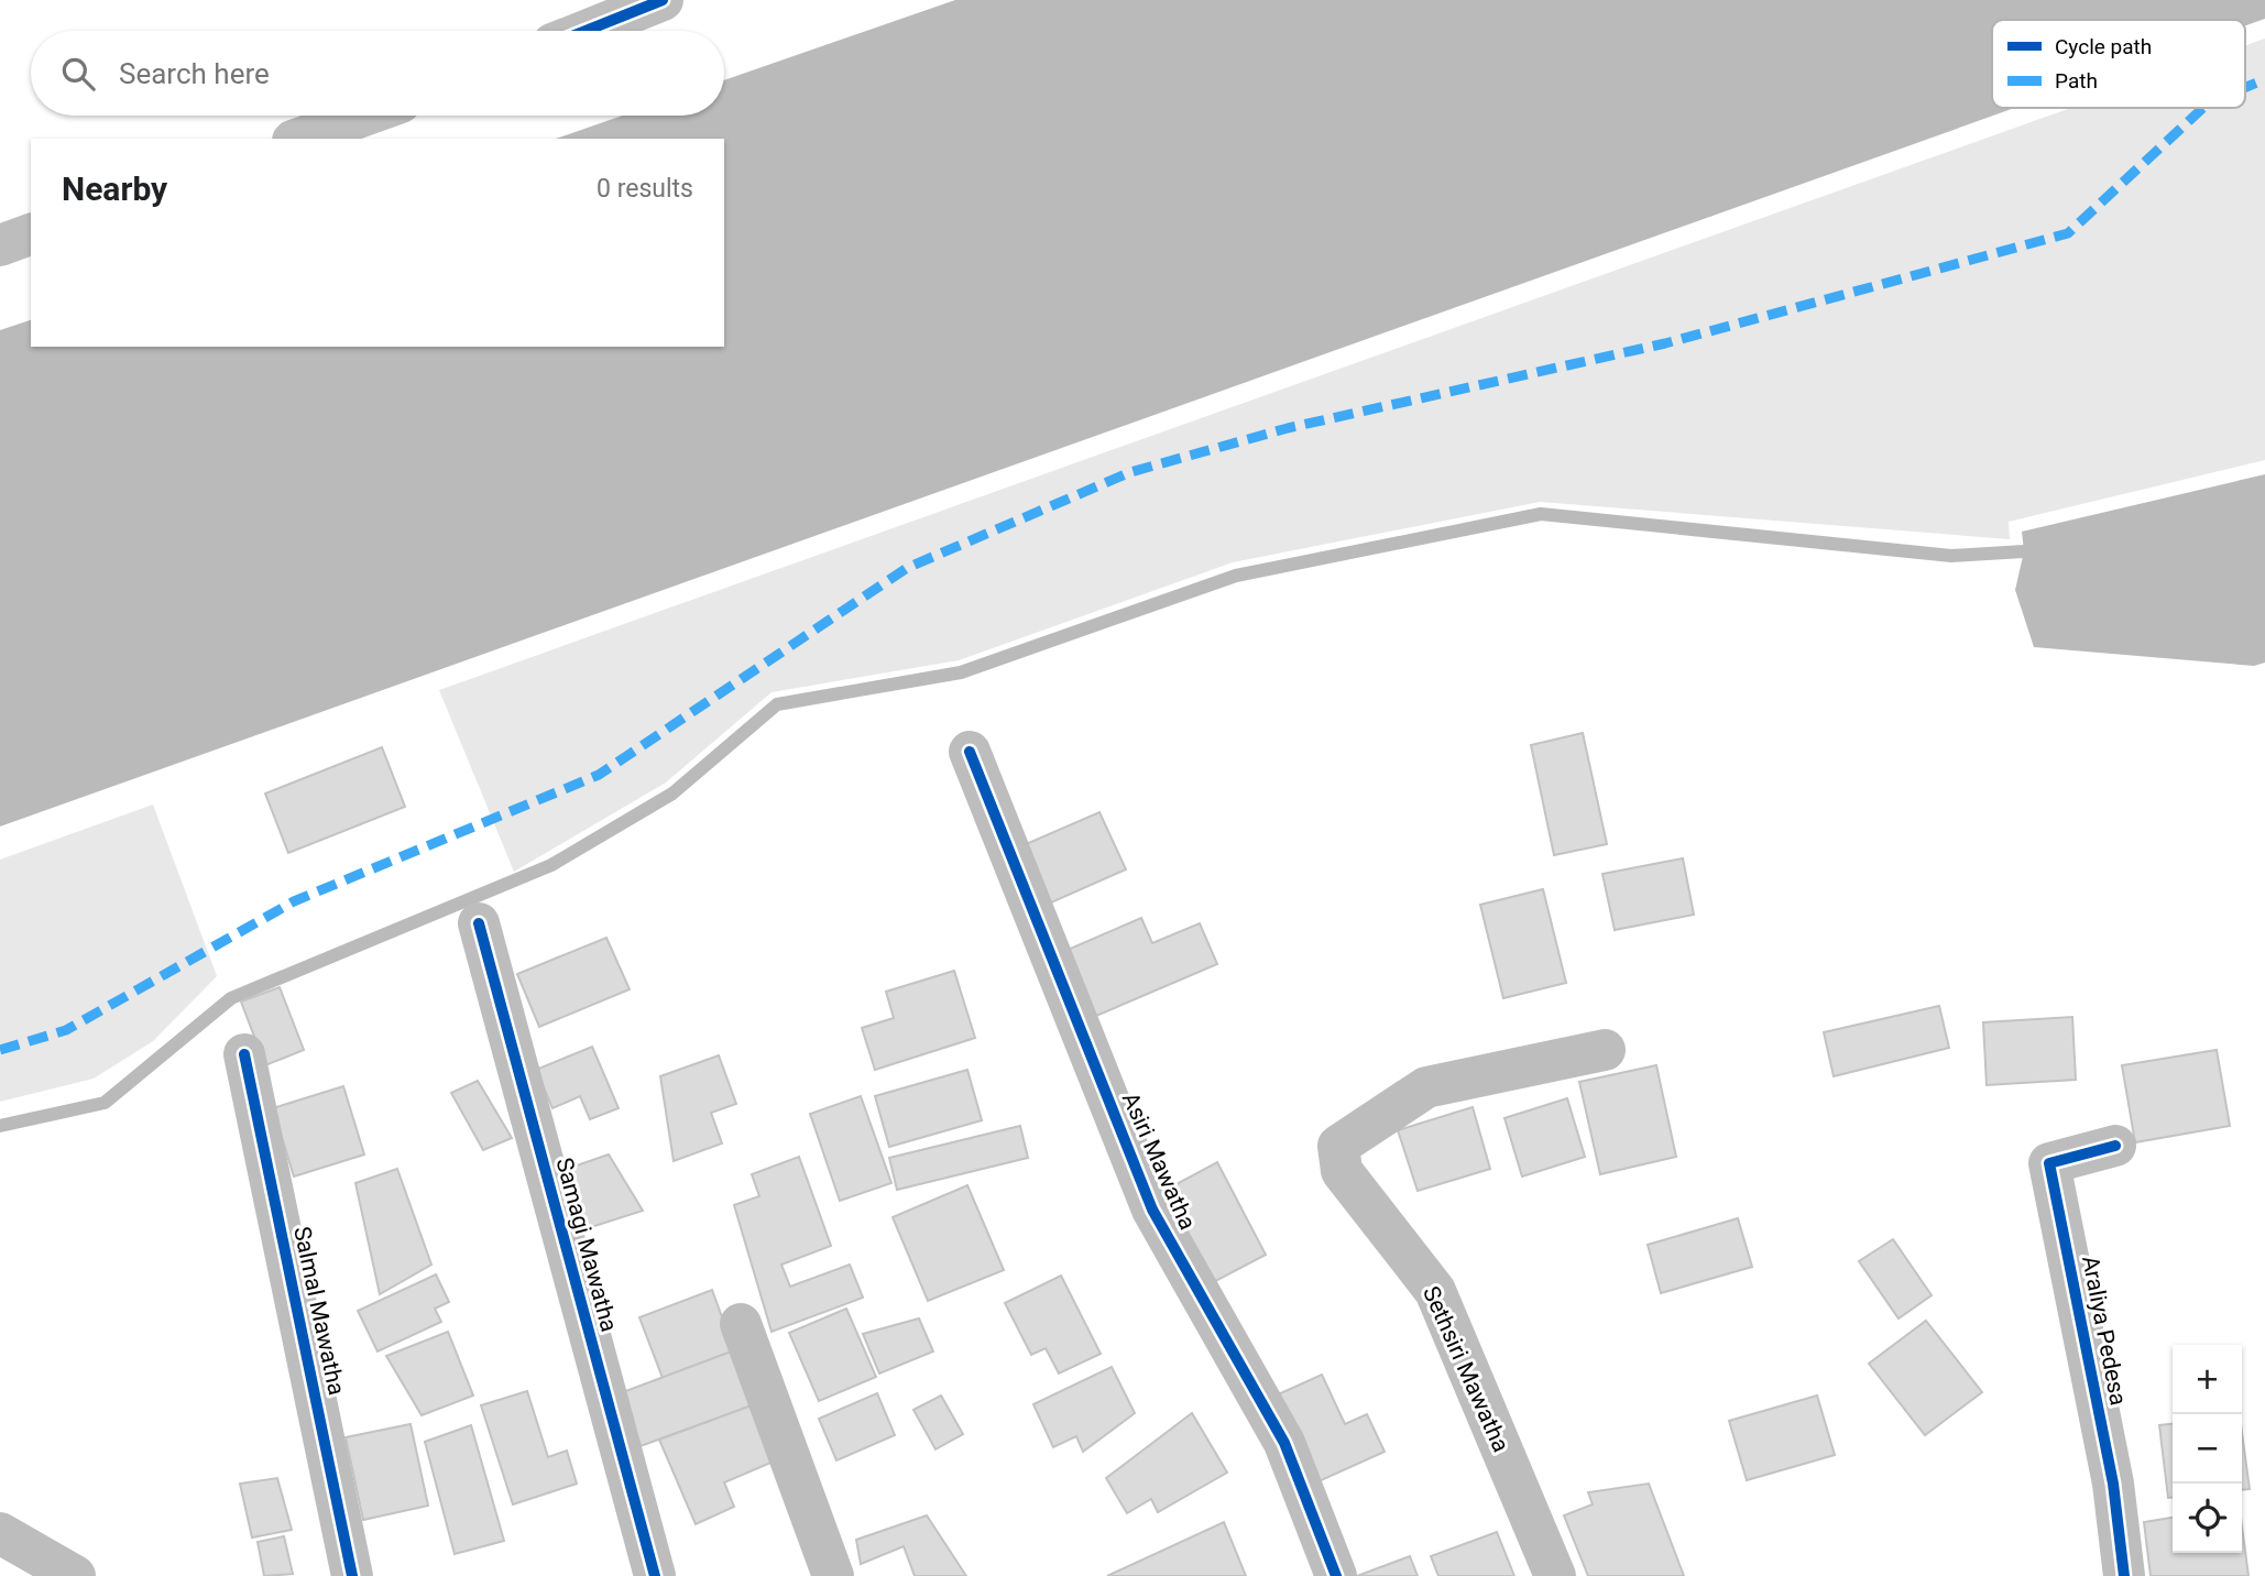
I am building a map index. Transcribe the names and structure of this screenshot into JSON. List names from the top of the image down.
{
  "streets": {
    "street": [
      "Asiri Mawatha",
      "Samagi Mawatha",
      "Salmal Mawatha",
      "Araliya Pedesa",
      "Sethsiri Mawatha"
    ]
  },
  "legend": ["Cycle path", "Path"],
  "page": {
    "search": "Search here",
    "heading": ["Nearby", "0 results"],
    "map_buttons": ["+", "−"]
  }
}
